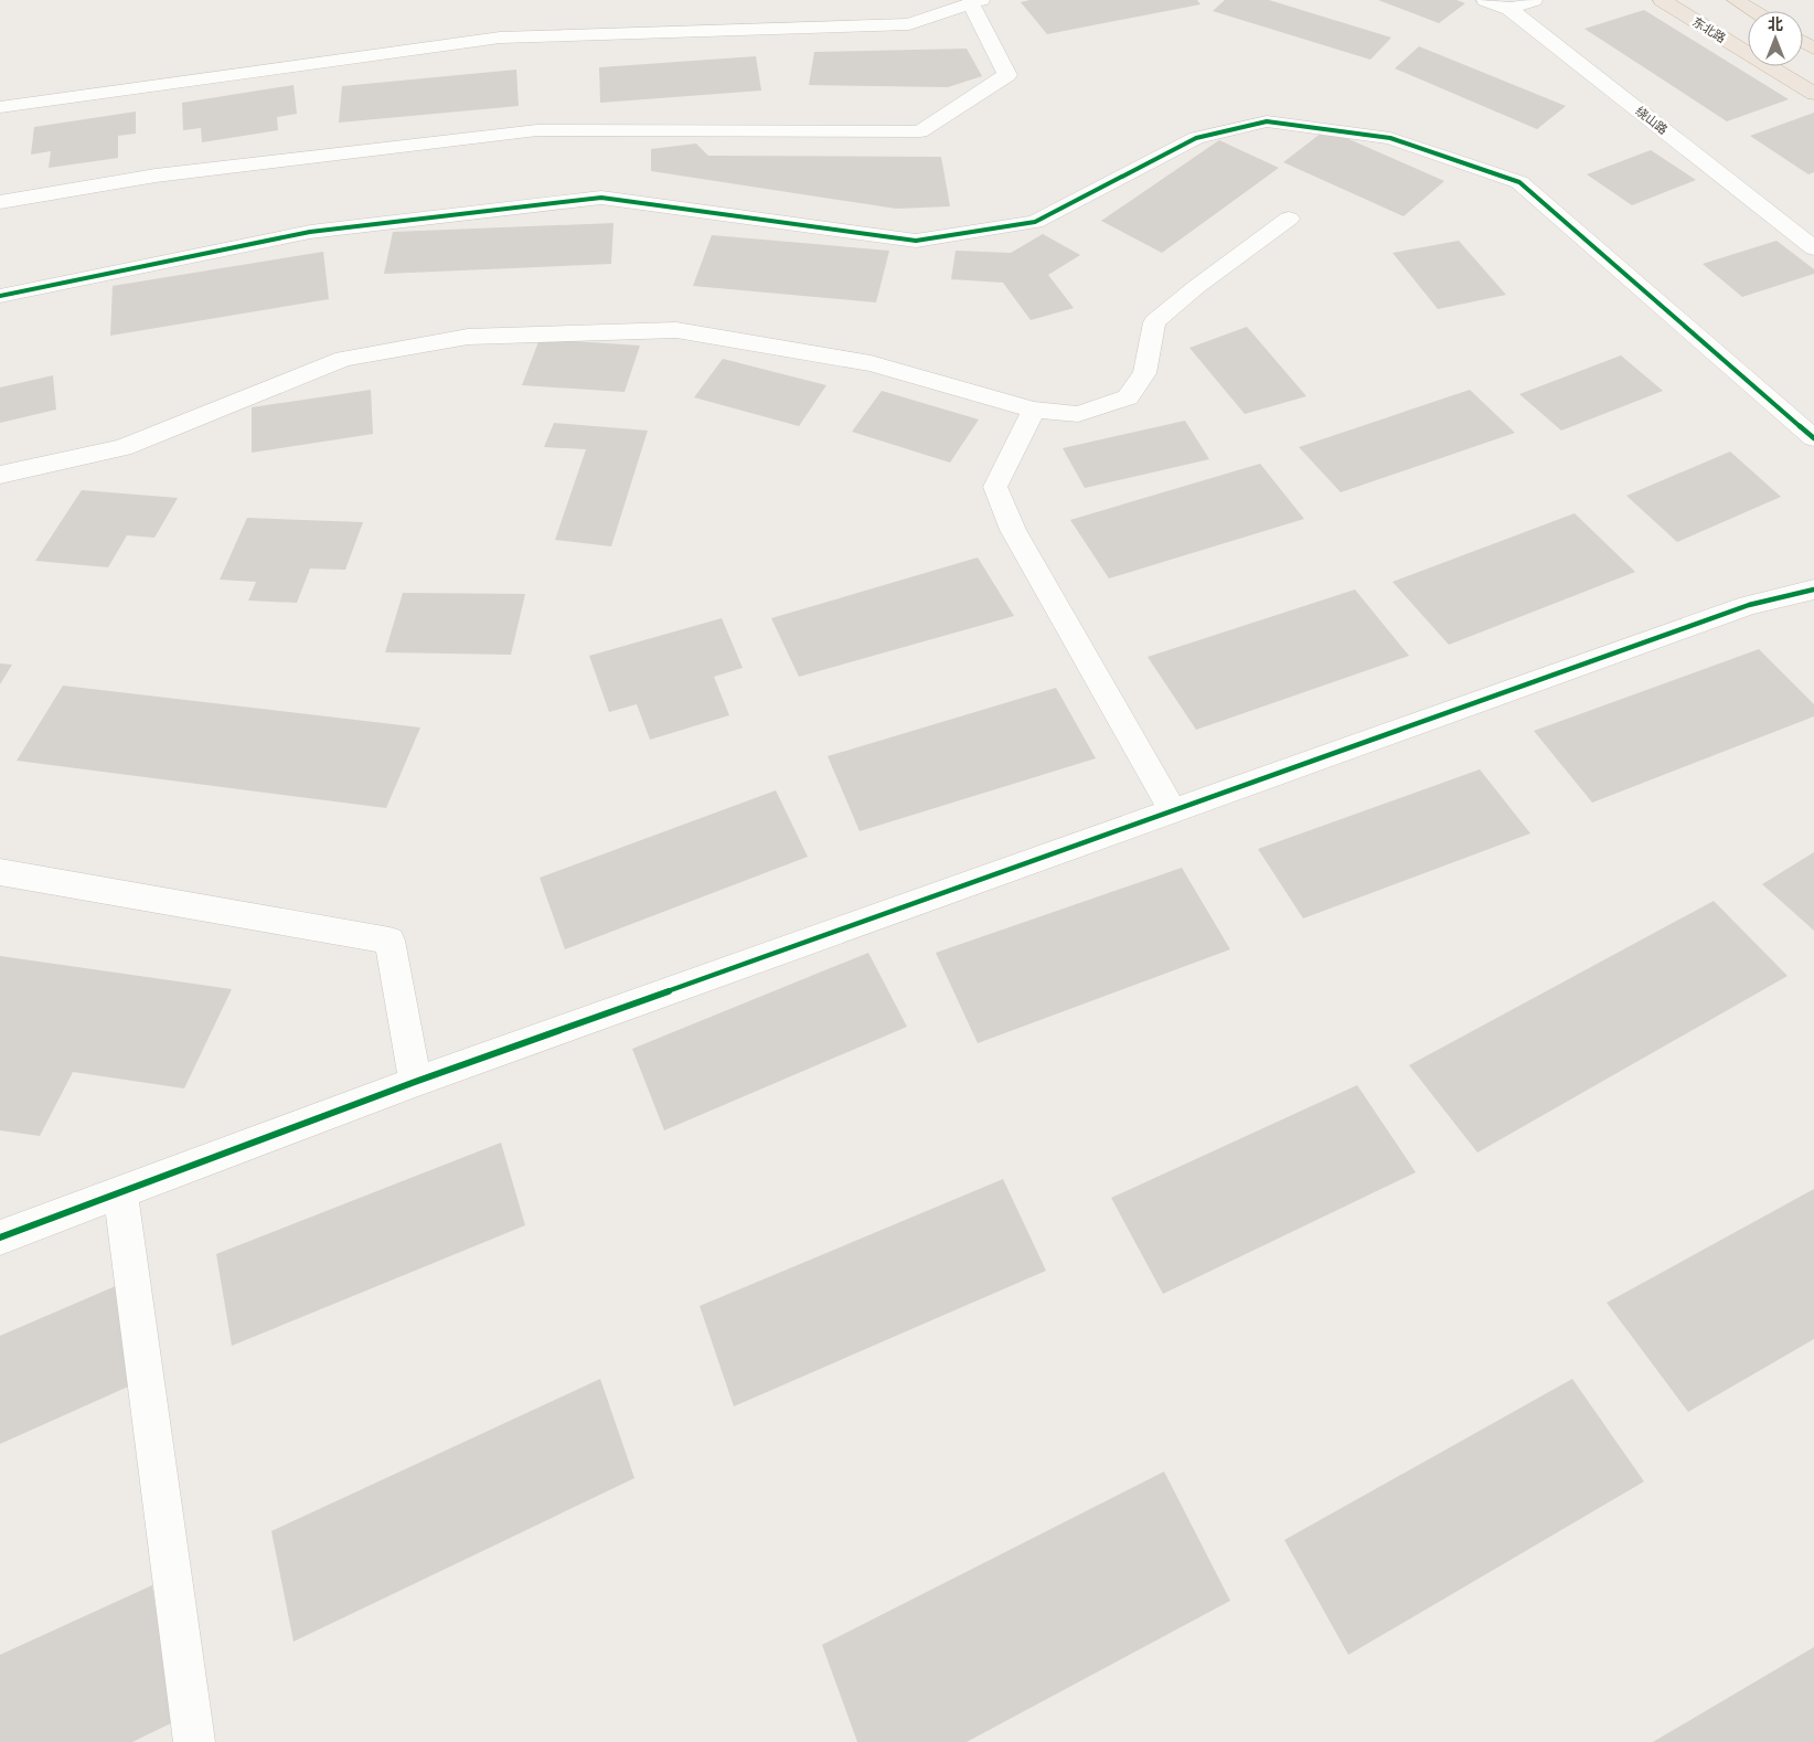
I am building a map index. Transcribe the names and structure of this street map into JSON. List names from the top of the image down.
{
  "streets": {
    "highway": ["东北路"],
    "street": ["绕山路"]
  },
  "north": "top"
}
